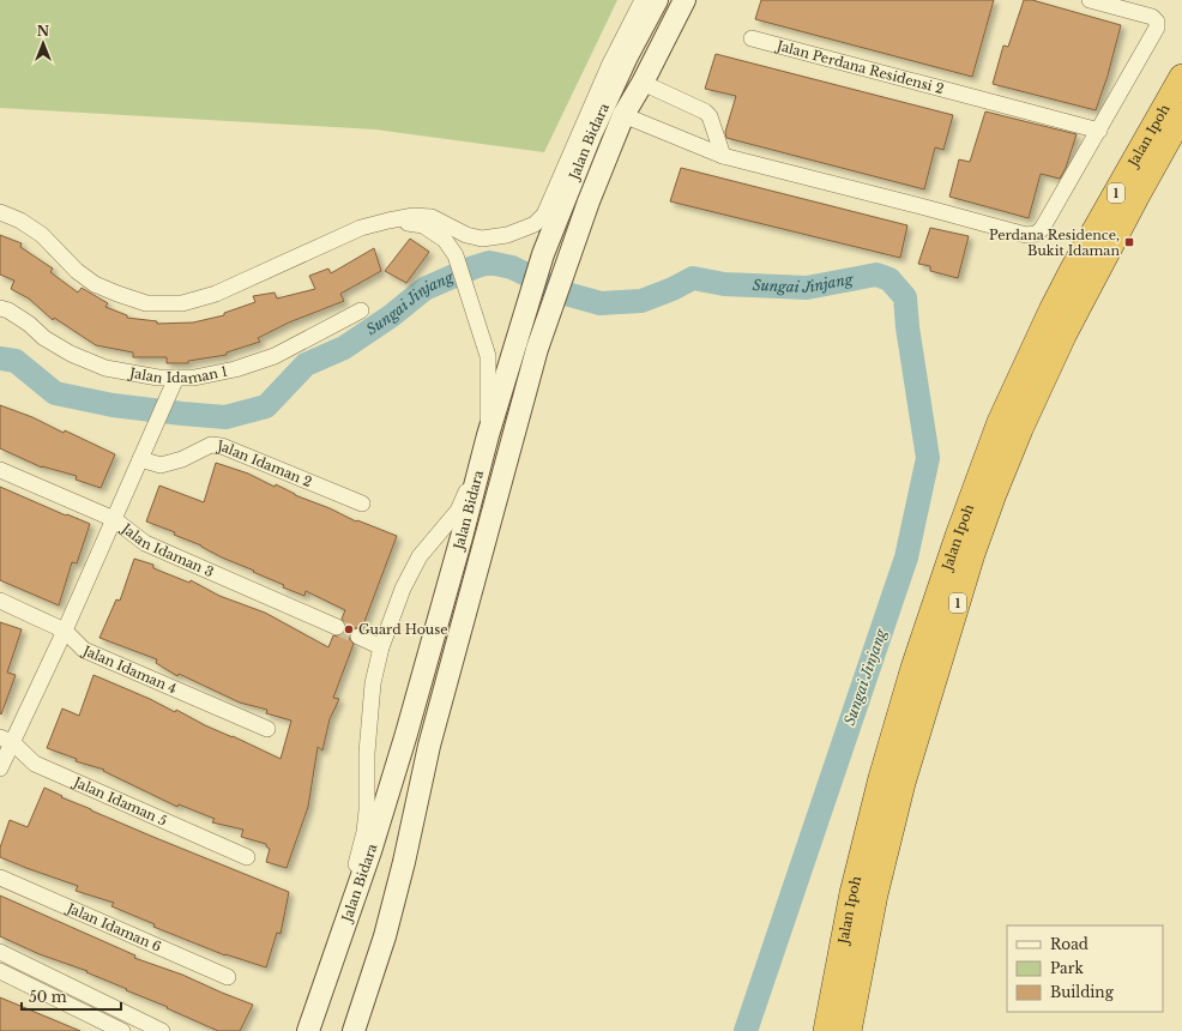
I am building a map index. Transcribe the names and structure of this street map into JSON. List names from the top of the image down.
{
  "streets": {
    "highway": ["Jalan Ipoh", "1"],
    "main road": ["Jalan Bidara"],
    "street": [
      "Jalan Perdana Residensi 2",
      "Jalan Idaman 1",
      "Jalan Idaman 2",
      "Jalan Idaman 3",
      "Jalan Idaman 4",
      "Jalan Idaman 5",
      "Jalan Idaman 6"
    ]
  },
  "water": ["Sungai Jinjang"],
  "places": {
    "transit": ["Perdana Residence, Bukit Idaman"],
    "other": ["Guard House"]
  },
  "legend": ["Road", "Park", "Building"],
  "scale_bar": "50 m",
  "north": "top"
}
